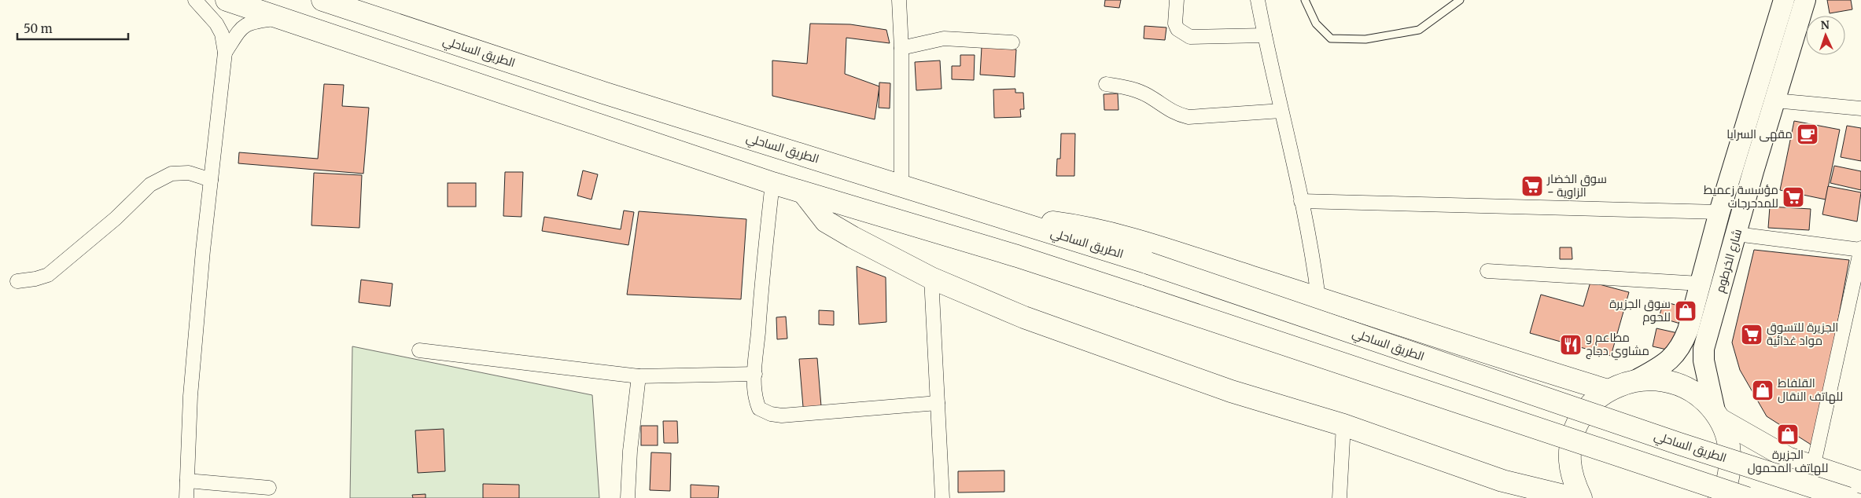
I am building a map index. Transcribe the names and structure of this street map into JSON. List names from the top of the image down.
{
  "streets": {
    "highway": ["الطريق الساحلي"],
    "main road": ["شارع الخرطوم"]
  },
  "places": {
    "cafe": ["مقهى السرايا"],
    "supermarket": ["سوق الخضار - الزاوية", "مؤسسة زعميط للمدحرجات", "الجزيرة للتسوق مواد غذائية"],
    "shop": ["سوق الجزيرة للحوم", "القلفاط للهاتف النقال", "الجزيرة للهاتف المحمول"],
    "restaurant": ["مطاعم و مشاوي دجاج"]
  },
  "scale_bar": "50 m",
  "north": "top"
}
